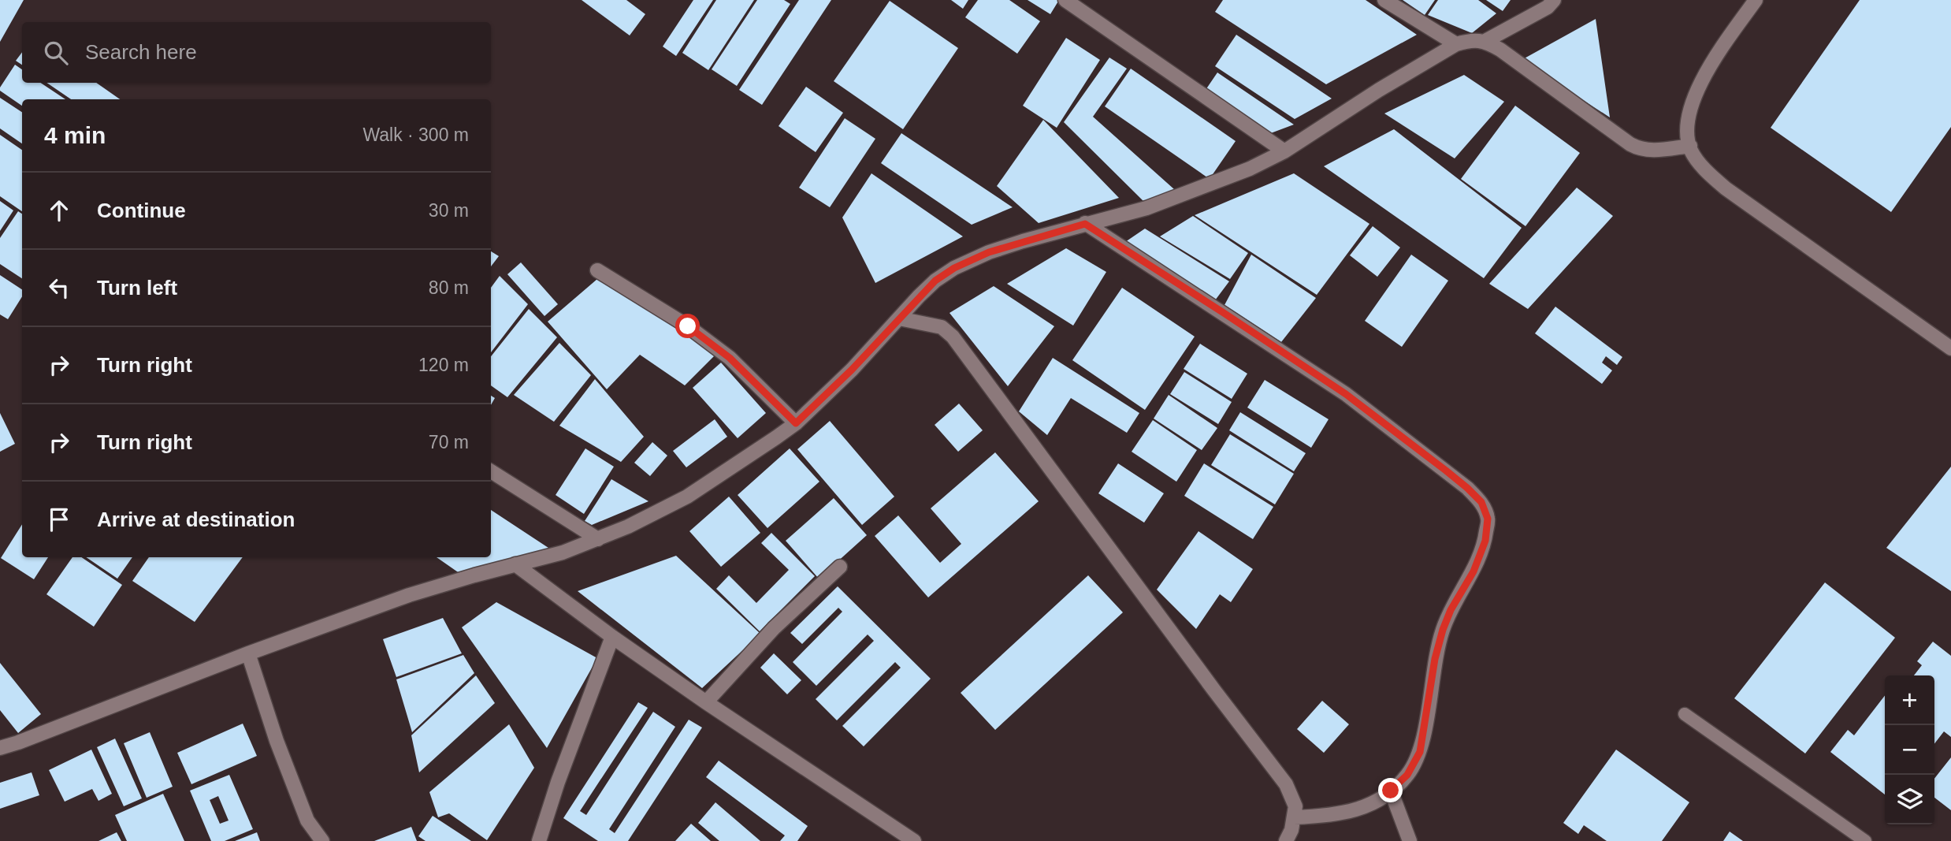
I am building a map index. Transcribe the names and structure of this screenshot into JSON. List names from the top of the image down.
{
  "page": {
    "search": "Search here",
    "heading": ["4 min", "Walk · 300 m"],
    "list": [
      ["Continue", "30 m"],
      ["Turn left", "80 m"],
      ["Turn right", "120 m"],
      ["Turn right", "70 m"],
      "Arrive at destination"
    ],
    "map_buttons": ["+", "−"]
  }
}
